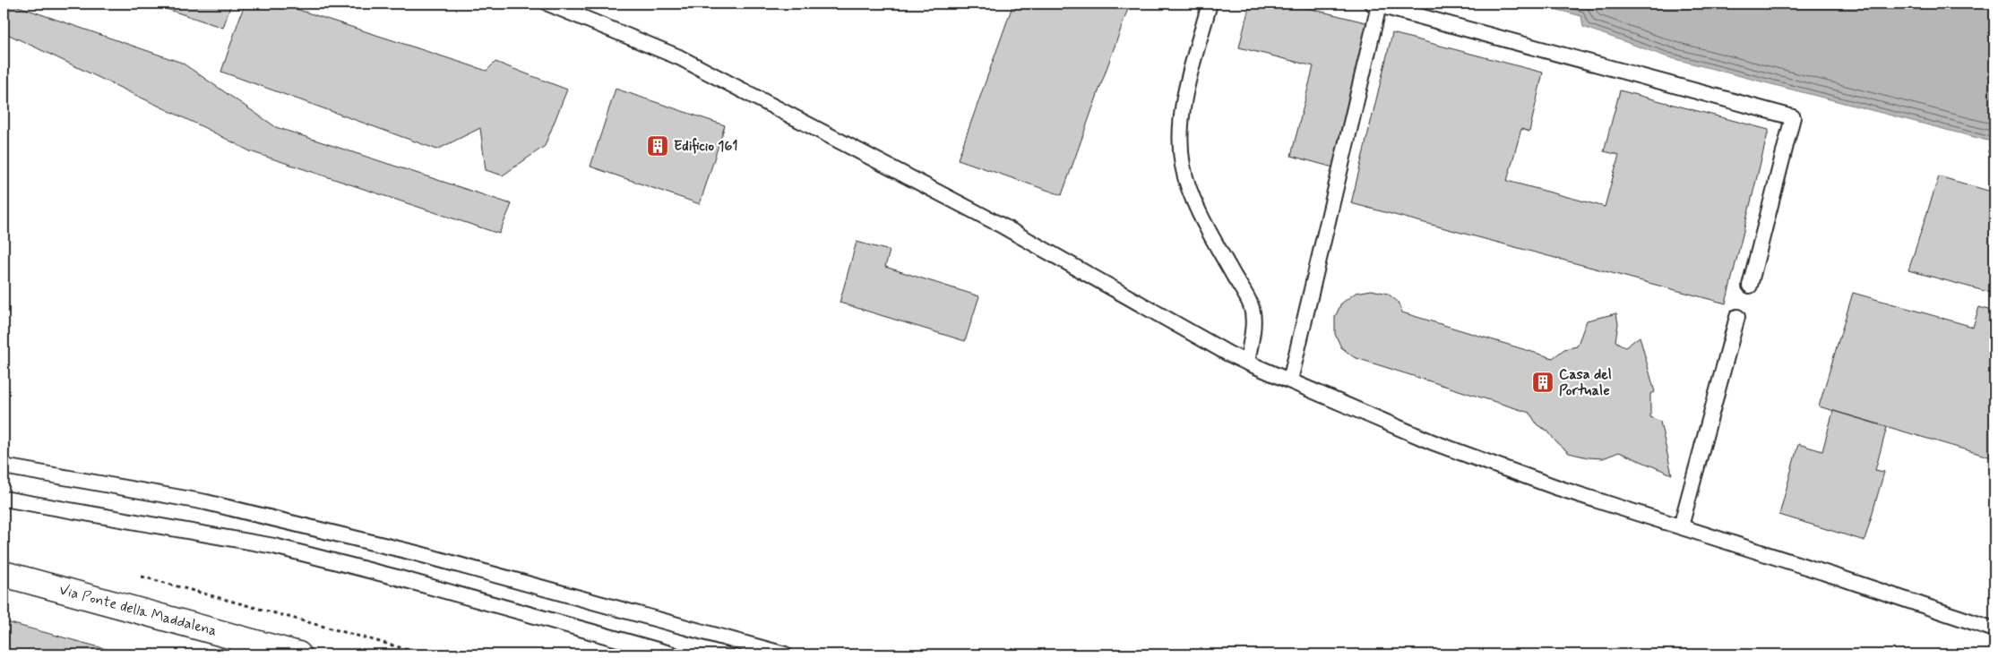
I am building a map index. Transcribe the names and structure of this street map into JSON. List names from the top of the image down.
{
  "streets": {
    "street": ["Via Ponte della Maddalena"]
  },
  "places": {
    "building": ["Edificio 161", "Casa del Portuale"]
  }
}
